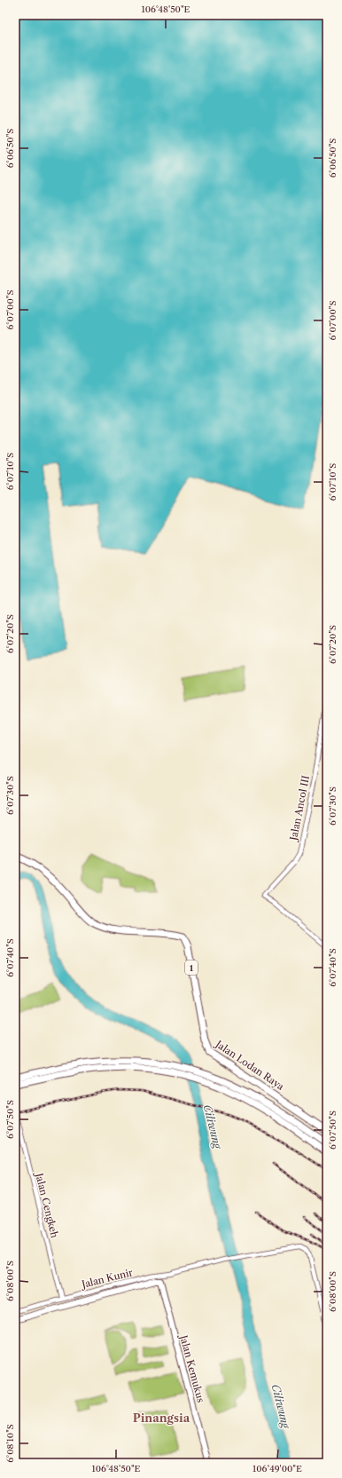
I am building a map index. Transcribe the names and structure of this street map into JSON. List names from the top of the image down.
{
  "streets": {
    "highway": ["1", "Jalan Lodan Raya"],
    "main road": ["Jalan Kunir", "Jalan Kemukus"],
    "street": ["Jalan Ancol III", "Jalan Cengkeh"]
  },
  "crossings": [
    ["Jalan Cengkeh", "Jalan Kunir"],
    ["Jalan Kunir", "Jalan Kemukus"]
  ],
  "districts": ["Pinangsia"],
  "water": ["Ciliwung"],
  "coordinates": [
    "106°48'50\"E",
    "6°06'50\"S",
    "6°07'00\"S",
    "6°07'10\"S",
    "6°07'20\"S",
    "6°07'30\"S",
    "6°07'40\"S",
    "6°07'50\"S",
    "6°08'00\"S",
    "6°08'10\"S",
    "106°49'00\"E"
  ]
}
